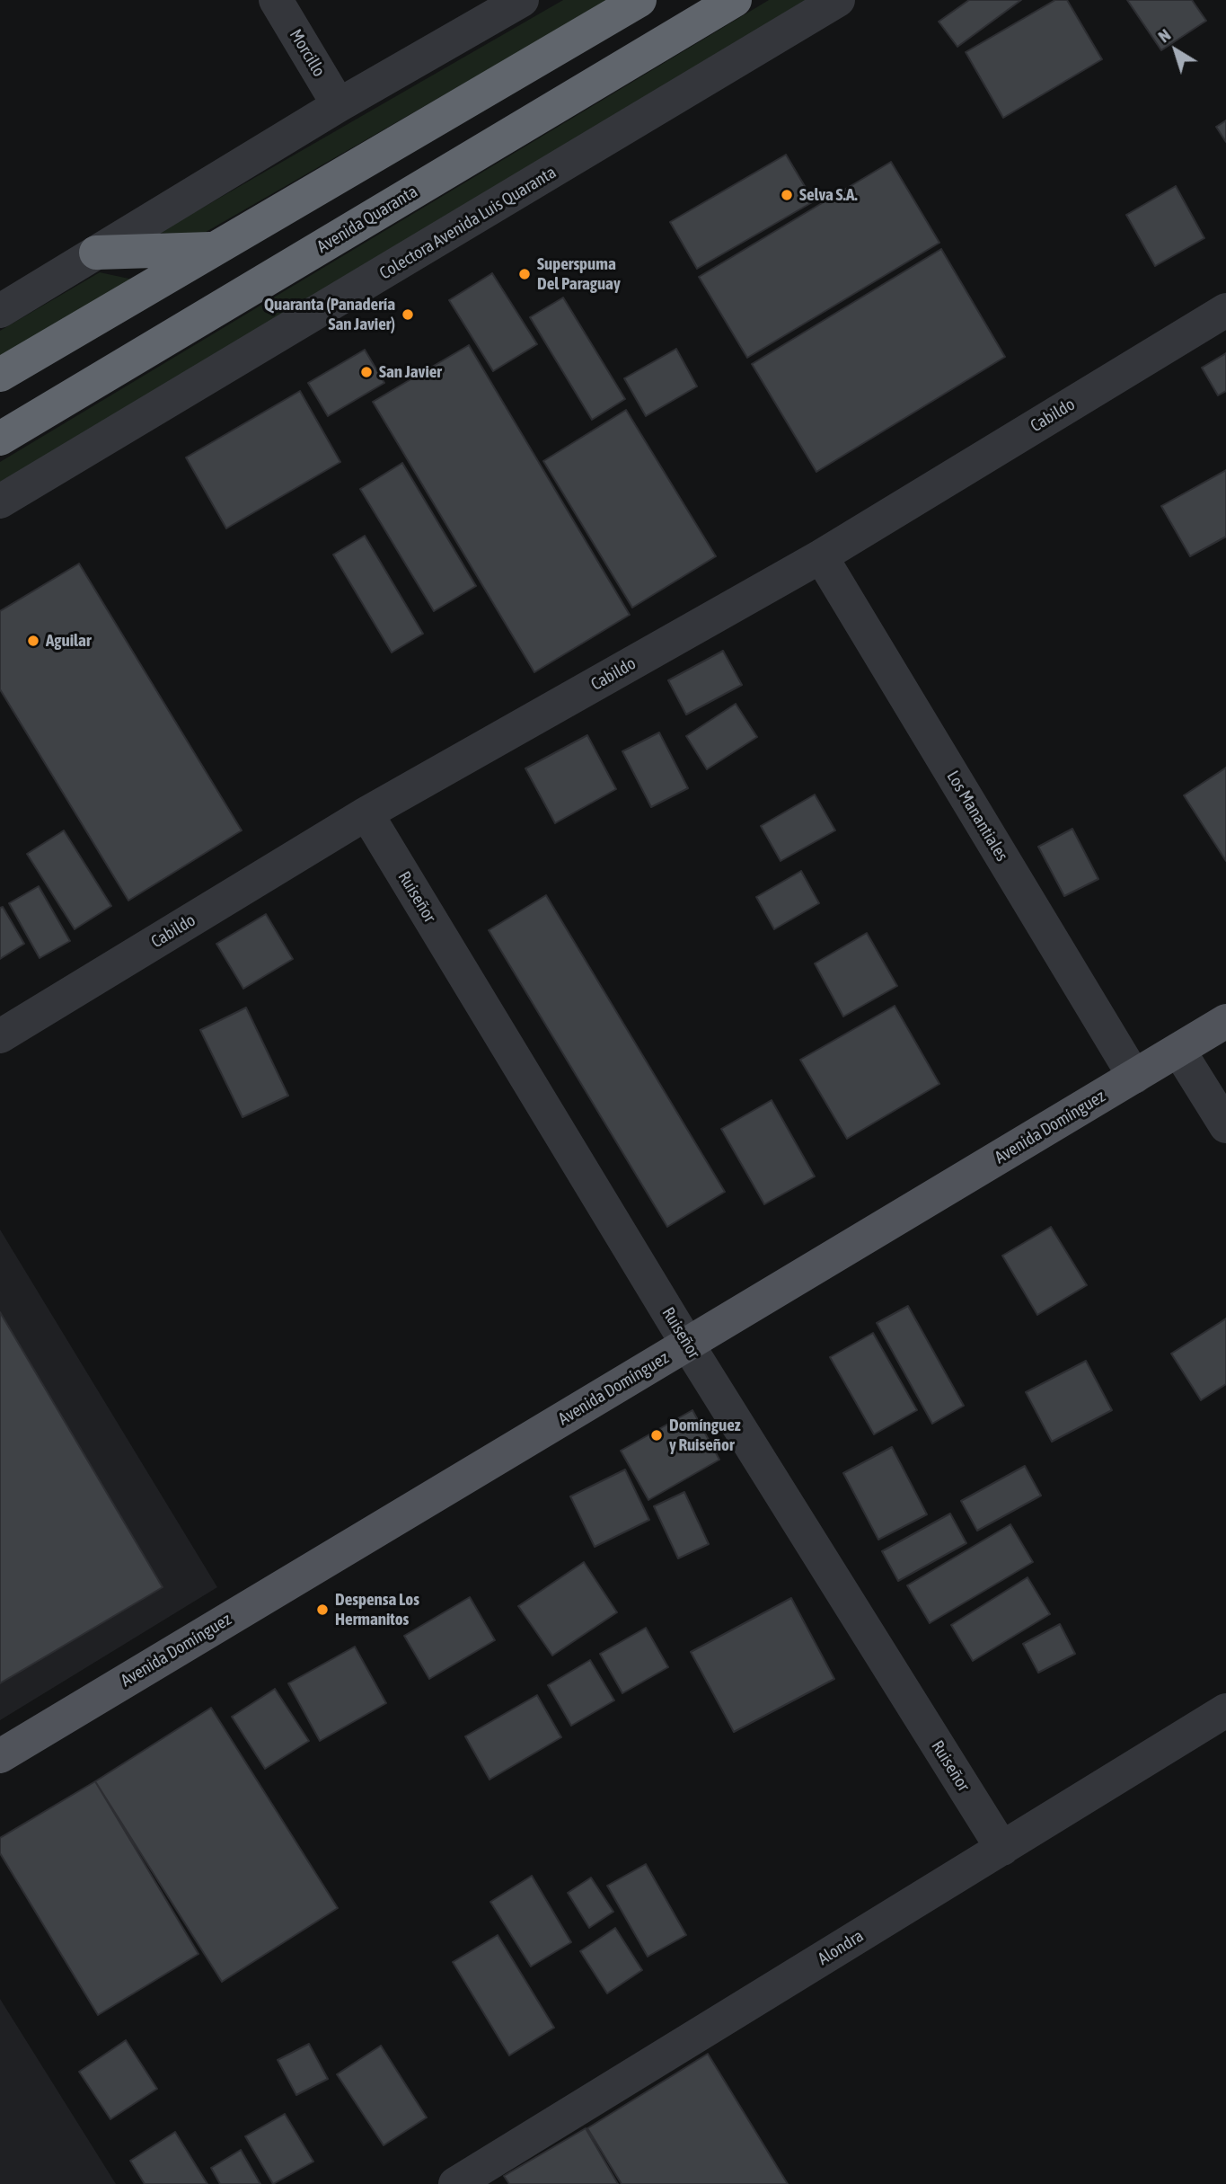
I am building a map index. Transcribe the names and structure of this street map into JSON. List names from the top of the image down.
{
  "streets": {
    "highway": ["Avenida Quaranta"],
    "main road": ["Avenida Domínguez"],
    "street": [
      "Morcillo",
      "Colectora Avenida Luis Quaranta",
      "Cabildo",
      "Los Manantiales",
      "Ruiseñor",
      "Alondra"
    ]
  },
  "crossings": [
    ["Cabildo", "Los Manantiales"],
    ["Cabildo", "Ruiseñor"],
    ["Los Manantiales", "Avenida Domínguez"],
    ["Ruiseñor", "Avenida Domínguez"],
    ["Ruiseñor", "Alondra"]
  ],
  "places": [
    "Selva S.A.",
    "Superspuma Del Paraguay",
    "Quaranta (Panadería San Javier)",
    "San Javier",
    "Aguilar",
    "Domínguez y Ruiseñor",
    "Despensa Los Hermanitos"
  ],
  "north": "top left"
}
